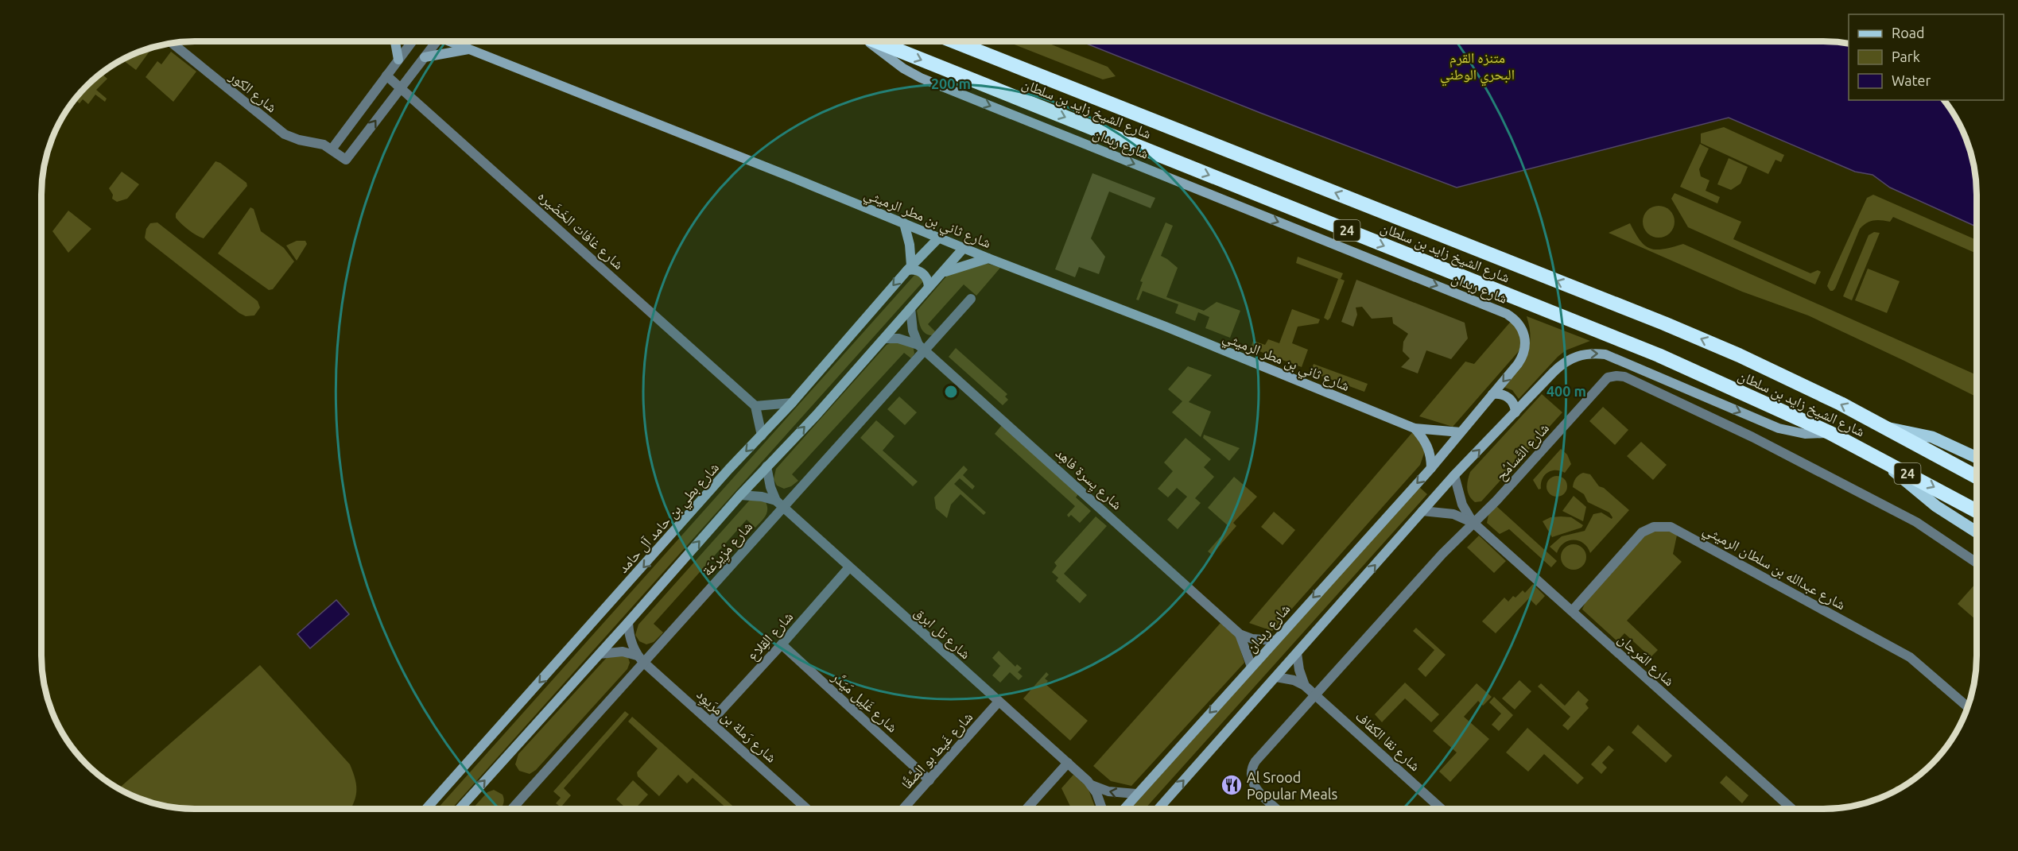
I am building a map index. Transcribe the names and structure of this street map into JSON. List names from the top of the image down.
{
  "streets": {
    "highway": ["شارع الشيخ زايد بن سلطان", "24"],
    "street": [
      "شارع الكور",
      "شارع ربدان",
      "شارع ثاني بن مطر الرميثي",
      "شارع غافات الخَضَيره",
      "شارع التَّسامُح",
      "شارع يِسرة فاهِد",
      "شارع بطي بن حامد آل حامد",
      "شارع مْزِيرْعَة",
      "شارع عبدالله بن سلطان الرميثي",
      "شارع تل ابرق",
      "شارع القِلاع",
      "شارع المَرجان",
      "شارع غَلِيل مَيَدَّر",
      "شارع رَملة بن مرَيوِد",
      "شارع نقا الكفاف",
      "شارع غَيط بو الصَّقَّا"
    ]
  },
  "crossings": [
    ["شارع الكور", "شارع غافات الخَضَيره"],
    ["شارع ربدان", "شارع ثاني بن مطر الرميثي"],
    ["شارع ربدان", "شارع يِسرة فاهِد"],
    ["شارع ربدان", "شارع تل ابرق"],
    ["شارع ثاني بن مطر الرميثي", "شارع بطي بن حامد آل حامد"],
    ["شارع التَّسامُح", "شارع المَرجان"],
    ["شارع التَّسامُح", "شارع نقا الكفاف"],
    ["شارع يِسرة فاهِد", "شارع مْزِيرْعَة"],
    ["شارع مْزِيرْعَة", "شارع تل ابرق"],
    ["شارع مْزِيرْعَة", "شارع رَملة بن مرَيوِد"],
    ["شارع عبدالله بن سلطان الرميثي", "شارع المَرجان"],
    ["شارع تل ابرق", "شارع القِلاع"],
    ["شارع تل ابرق", "شارع غَيط بو الصَّقَّا"],
    ["شارع القِلاع", "شارع غَلِيل مَيَدَّر"],
    ["شارع القِلاع", "شارع رَملة بن مرَيوِد"],
    ["شارع غَلِيل مَيَدَّر", "شارع غَيط بو الصَّقَّا"]
  ],
  "parks": ["متنزه القرم البحري الوطني"],
  "places": {
    "restaurant": ["Al Srood Popular Meals"]
  },
  "legend": ["Road", "Park", "Water"],
  "rings": ["200 m", "400 m"]
}
